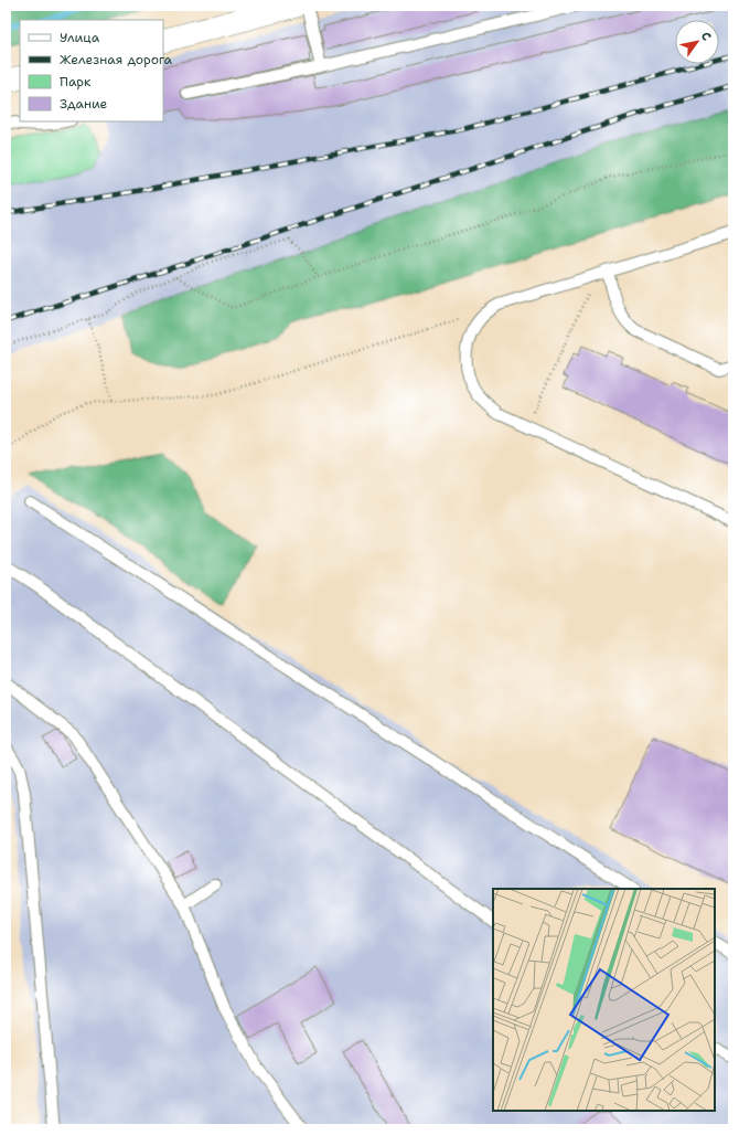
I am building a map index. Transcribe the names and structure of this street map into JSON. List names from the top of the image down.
{
  "legend": [
    "Улица",
    "Железная дорога",
    "Парк",
    "Здание"
  ],
  "north": "top right"
}
